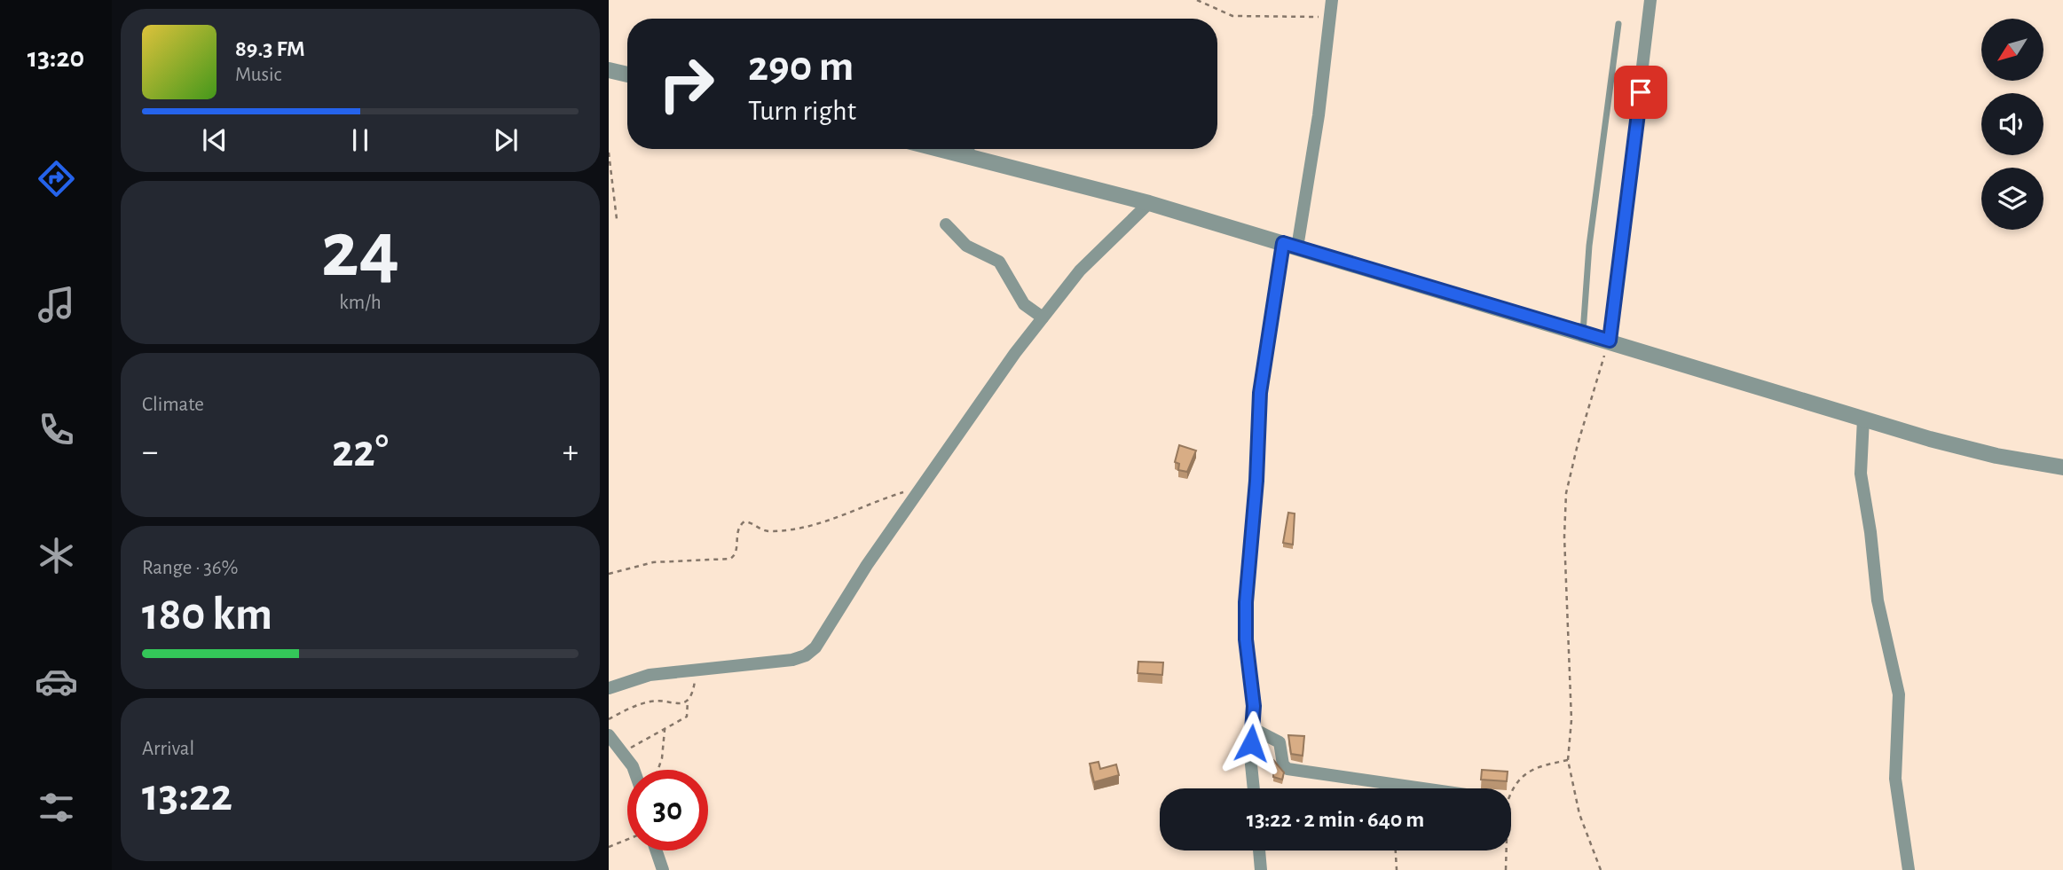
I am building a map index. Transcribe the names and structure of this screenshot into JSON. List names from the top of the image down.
{
  "north": "bottom left",
  "page": {
    "tabs": "13:20",
    "turn": ["290 m", "Turn right"],
    "song": ["89.3 FM", "Music"],
    "tile": [
      ["24", "km/h"],
      "Climate",
      ["Range · 36%", "180 km"],
      ["Arrival", "13:22"]
    ],
    "heat": ["−", "22°", "+"],
    "limit": "30",
    "trip": "13:22 · 2 min · 640 m"
  }
}
